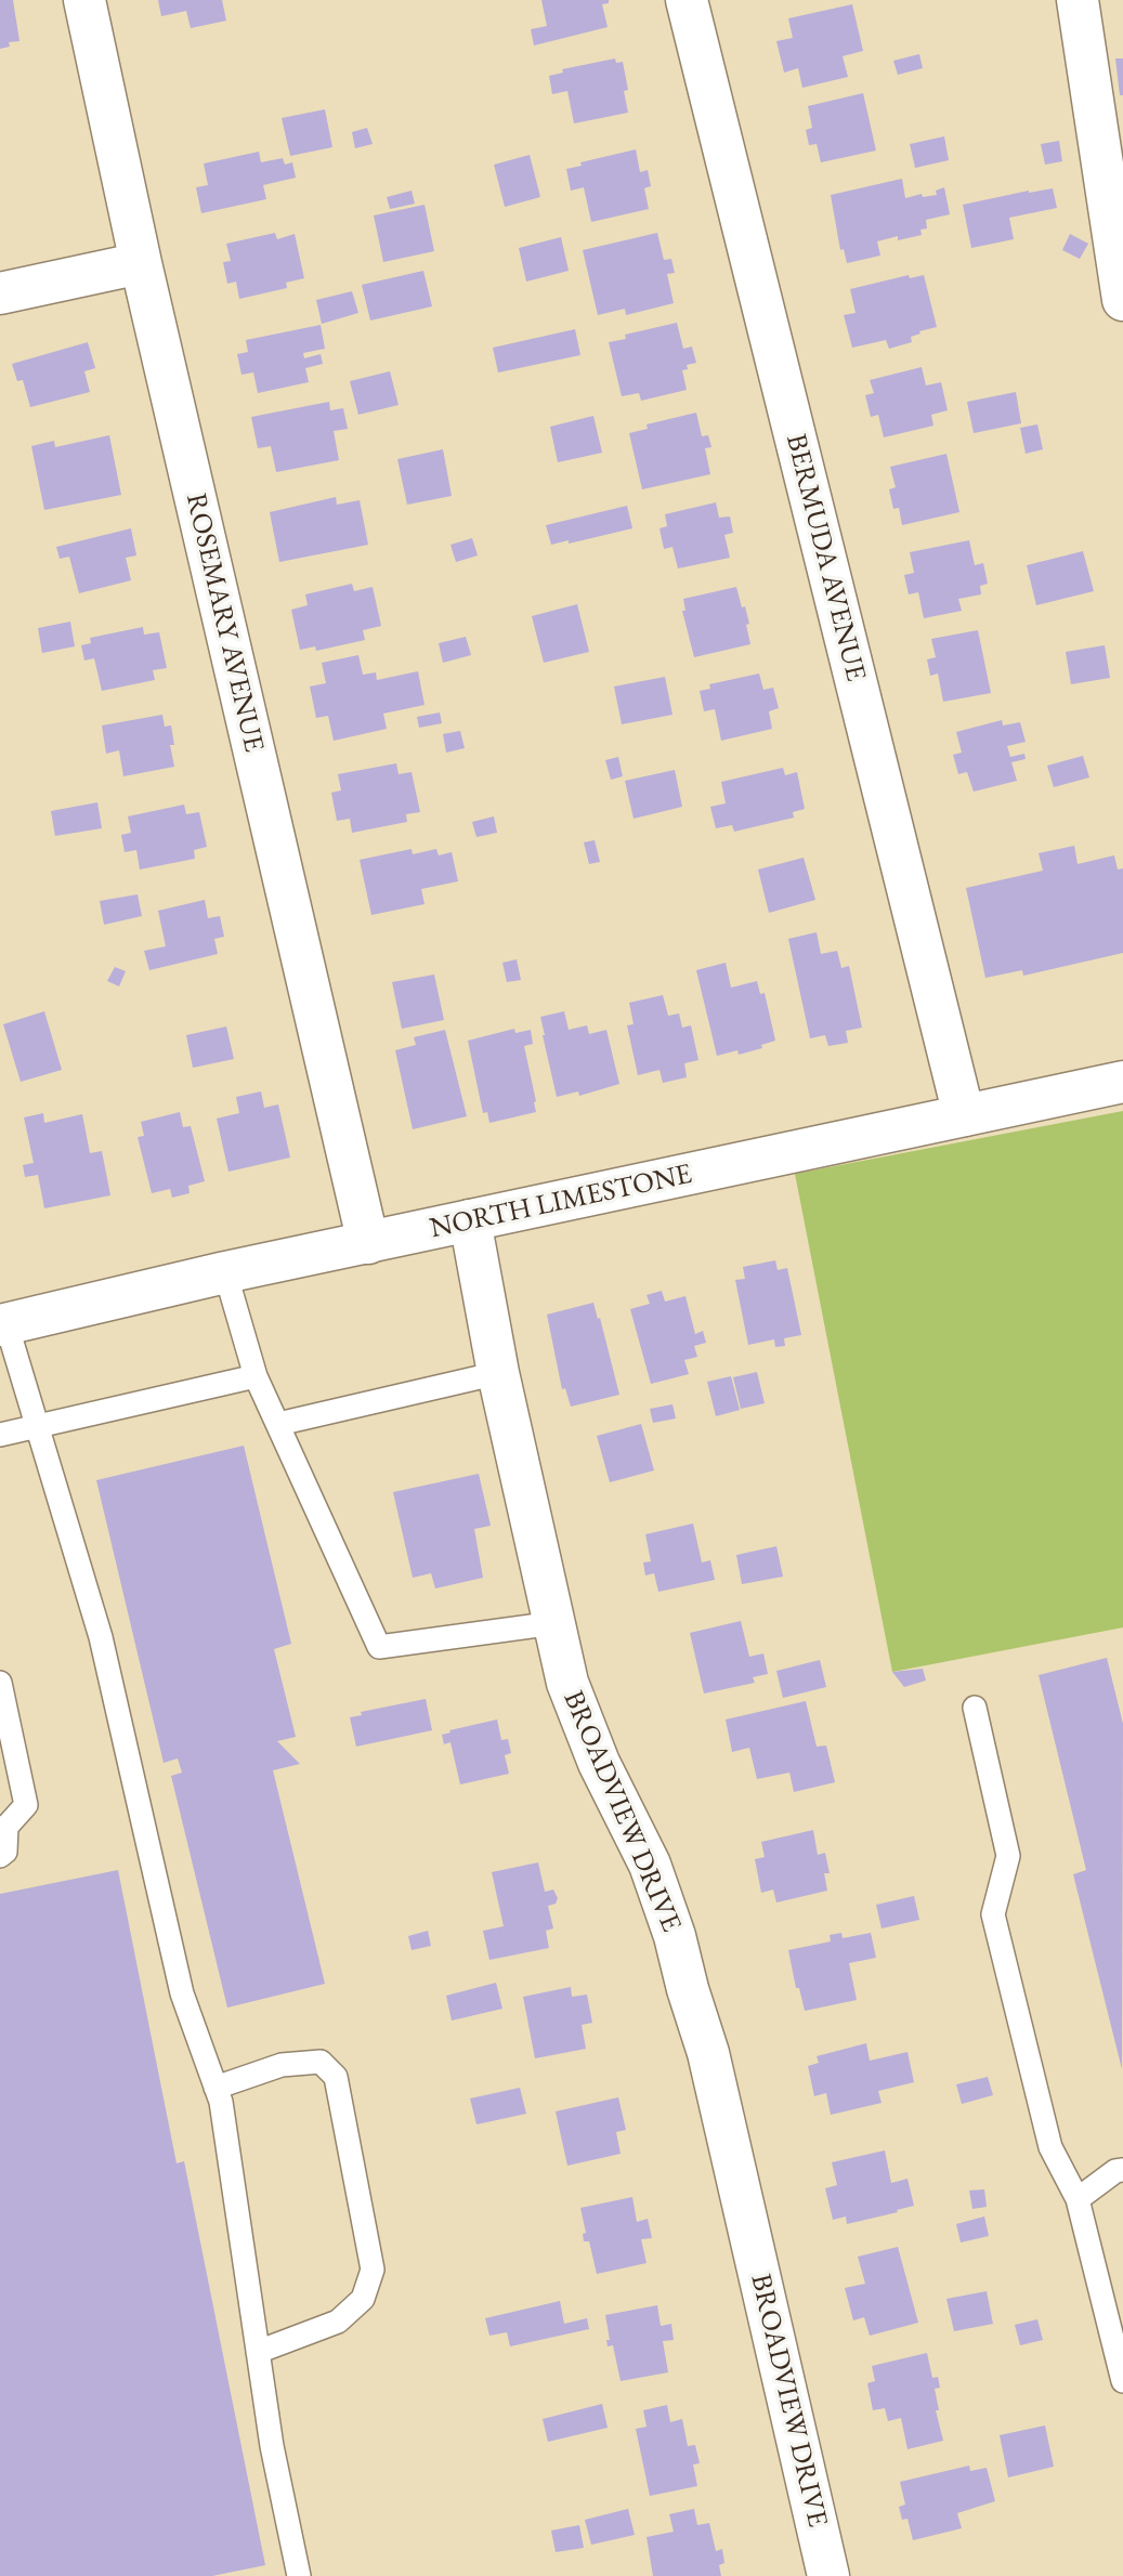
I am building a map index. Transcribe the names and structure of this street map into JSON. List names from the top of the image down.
{
  "streets": {
    "street": [
      "BERMUDA AVENUE",
      "ROSEMARY AVENUE",
      "NORTH LIMESTONE",
      "BROADVIEW DRIVE"
    ]
  },
  "crossings": [
    ["BERMUDA AVENUE", "NORTH LIMESTONE"],
    ["ROSEMARY AVENUE", "NORTH LIMESTONE"],
    ["NORTH LIMESTONE", "BROADVIEW DRIVE"]
  ]
}
